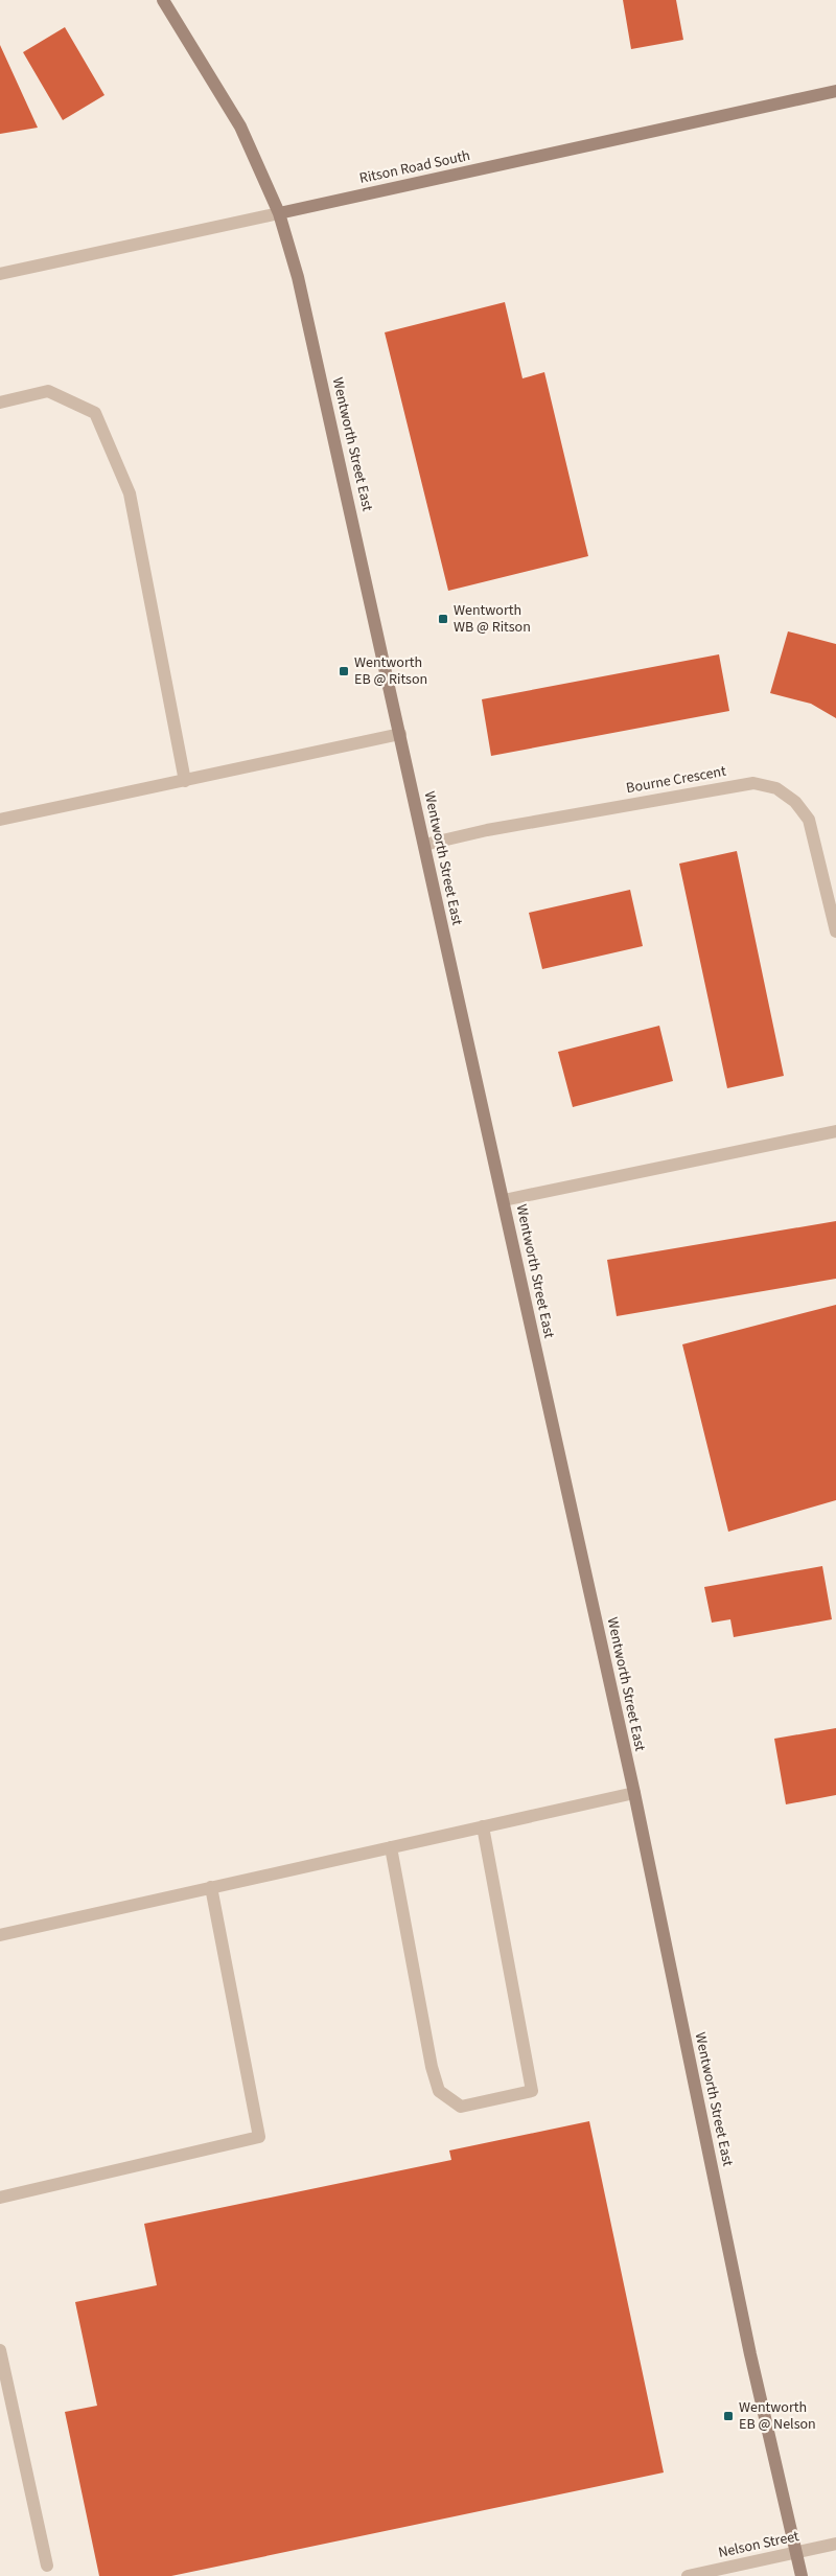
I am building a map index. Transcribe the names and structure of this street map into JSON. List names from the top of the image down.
{
  "streets": {
    "main road": ["Ritson Road South", "Wentworth Street East"],
    "street": ["Bourne Crescent", "Nelson Street"]
  },
  "crossings": [
    ["Ritson Road South", "Wentworth Street East"],
    ["Wentworth Street East", "Bourne Crescent"],
    ["Wentworth Street East", "Nelson Street"]
  ],
  "places": {
    "transit": ["Wentworth WB @ Ritson", "Wentworth EB @ Ritson", "Wentworth EB @ Nelson"]
  }
}
